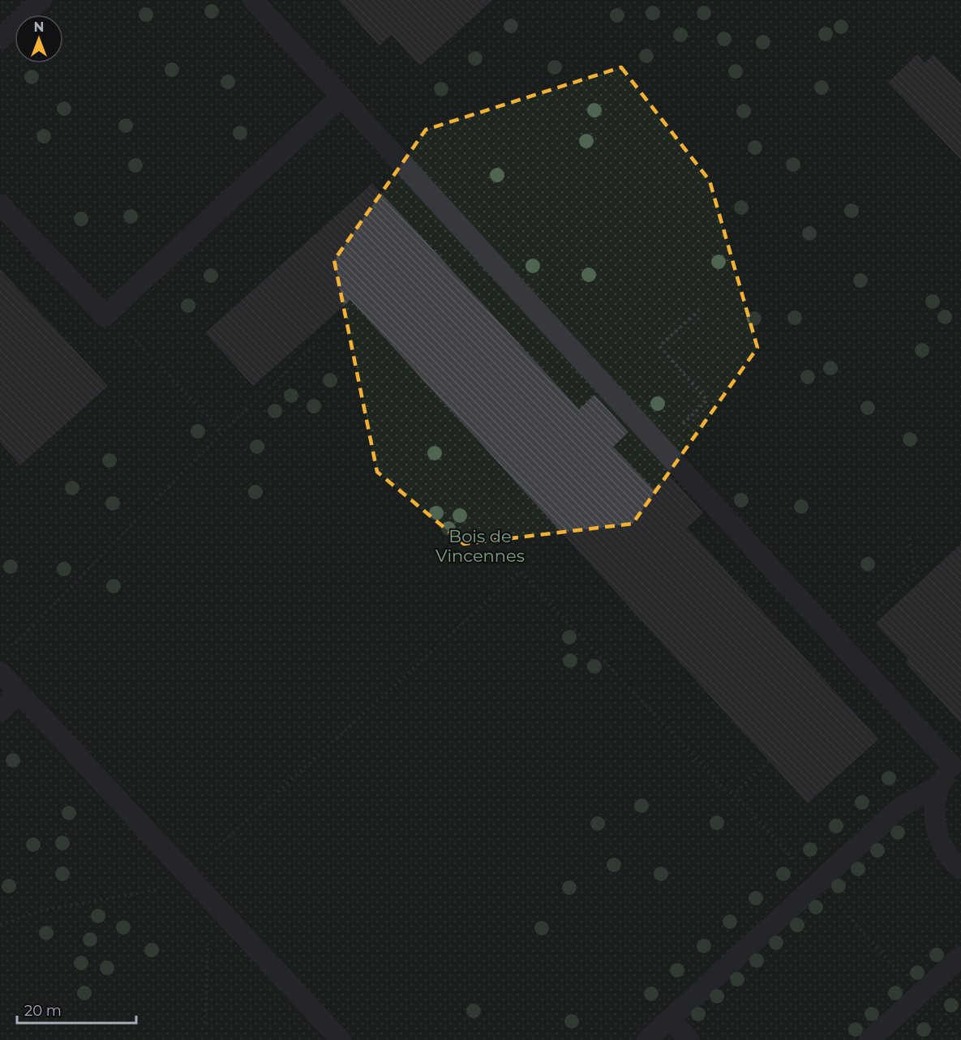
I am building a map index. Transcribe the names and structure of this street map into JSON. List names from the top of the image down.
{
  "parks": ["Bois de Vincennes"],
  "scale_bar": "20 m",
  "north": "top"
}
